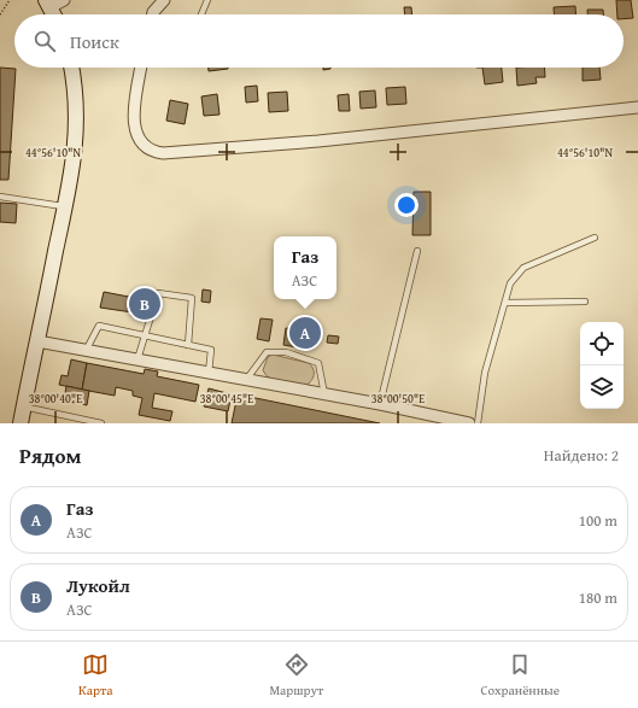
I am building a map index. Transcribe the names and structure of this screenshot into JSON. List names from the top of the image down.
{
  "page": {
    "search": "Поиск",
    "popup": ["Газ", "АЗС"],
    "pins": ["B", "A"],
    "heading": ["Рядом", "Найдено: 2"],
    "list": [
      {
        "mark": "A",
        "name": "Газ",
        "note": "АЗС",
        "value": "100 m"
      },
      {
        "mark": "B",
        "name": "Лукойл",
        "note": "АЗС",
        "value": "180 m"
      }
    ],
    "nav": ["Карта", "Маршрут", "Сохранённые"]
  },
  "coordinates": [
    "44°56'10\"N",
    "38°00'40\"E",
    "38°00'45\"E",
    "38°00'50\"E"
  ]
}
